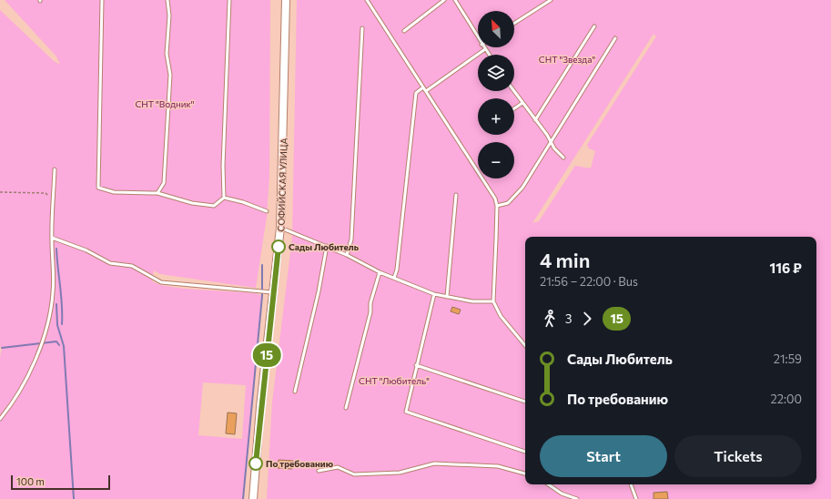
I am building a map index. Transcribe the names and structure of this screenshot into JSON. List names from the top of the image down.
{
  "streets": {
    "main road": ["СОФИЙСКАЯ УЛИЦА"]
  },
  "parks": ["СНТ \"Звезда\"", "СНТ \"Водник\"", "СНТ \"Любитель\""],
  "places": ["Сады Любитель", "По требованию"],
  "lines": ["bus line 15"],
  "scale_bar": "100 m",
  "north": "top left",
  "page": {
    "on_map": "15",
    "map_buttons": ["+", "−"],
    "heading": ["4 min", "21:56 – 22:00 · Bus", "116 ₽"],
    "legs": ["3", "15"],
    "list": [
      {
        "name": "Сады Любитель",
        "value": "21:59"
      },
      {
        "name": "По требованию",
        "value": "22:00"
      }
    ],
    "buttons": ["Start", "Tickets"],
    "scale": "100 m"
  }
}
